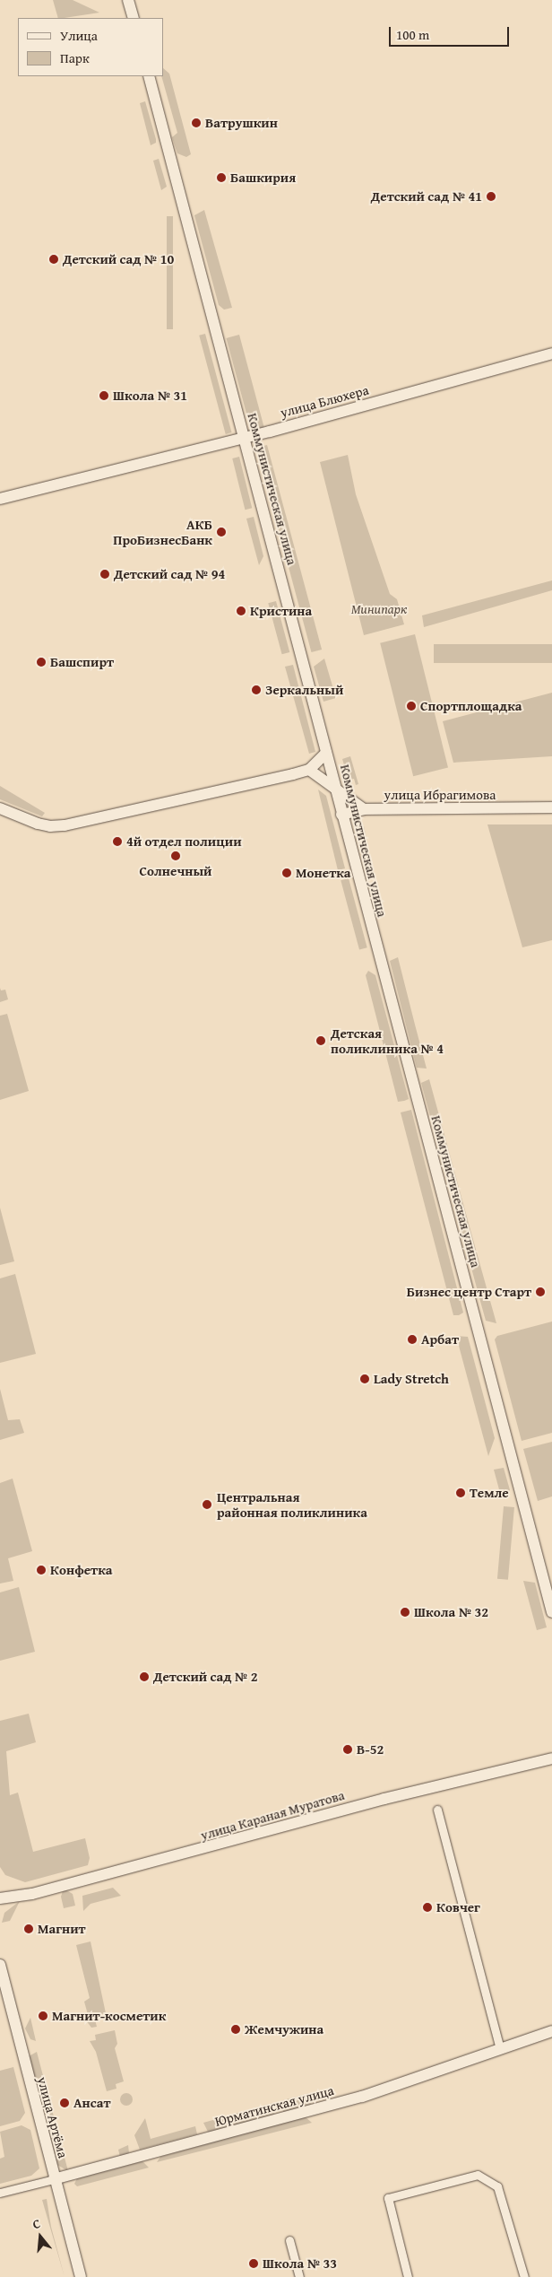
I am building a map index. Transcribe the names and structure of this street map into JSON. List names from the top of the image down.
{
  "streets": {
    "main road": [
      "улица Блюхера",
      "Коммунистическая улица",
      "улица Ибрагимова",
      "улица Караная Муратова",
      "Юрматинская улица",
      "улица Артёма"
    ]
  },
  "crossings": [
    ["улица Блюхера", "Коммунистическая улица"],
    ["Коммунистическая улица", "улица Ибрагимова"],
    ["Юрматинская улица", "улица Артёма"]
  ],
  "parks": ["Минипарк"],
  "places": [
    "Ватрушкин",
    "Башкирия",
    "Детский сад № 41",
    "Детский сад № 10",
    "Школа № 31",
    "АКБ ПроБизнесБанк",
    "Детский сад № 94",
    "Кристина",
    "Башспирт",
    "Зеркальный",
    "Спортплощадка",
    "4й отдел полиции",
    "Солнечный",
    "Монетка",
    "Детская поликлиника № 4",
    "Бизнес центр Старт",
    "Арбат",
    "Lady Stretch",
    "Темле",
    "Центральная районная поликлиника",
    "Конфетка",
    "Школа № 32",
    "Детский сад № 2",
    "B-52",
    "Ковчег",
    "Магнит",
    "Магнит-косметик",
    "Жемчужина",
    "Ансат",
    "Школа № 33"
  ],
  "legend": ["Улица", "Парк"],
  "scale_bar": "100 m",
  "north": "top"
}
